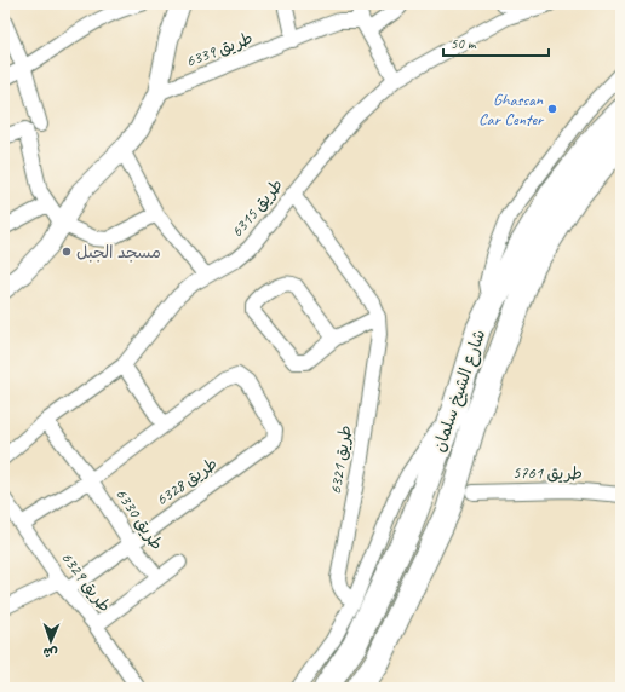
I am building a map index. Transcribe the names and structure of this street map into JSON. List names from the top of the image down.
{
  "streets": {
    "main road": ["شارع الشيخ سلمان"],
    "street": [
      "طريق 6339",
      "طريق 6315",
      "طريق 6321",
      "طريق 5761",
      "طريق 6328",
      "طريق 6330",
      "طريق 6329"
    ]
  },
  "crossings": [
    ["طريق 6315", "طريق 6321"],
    ["طريق 6315", "طريق 6330"],
    ["شارع الشيخ سلمان", "طريق 5761"],
    ["طريق 6328", "طريق 6330"],
    ["طريق 6328", "طريق 6329"],
    ["طريق 6330", "طريق 6329"]
  ],
  "places": ["Ghassan Car Center", "مسجد الجبل"],
  "scale_bar": "50 m",
  "north": "bottom"
}
